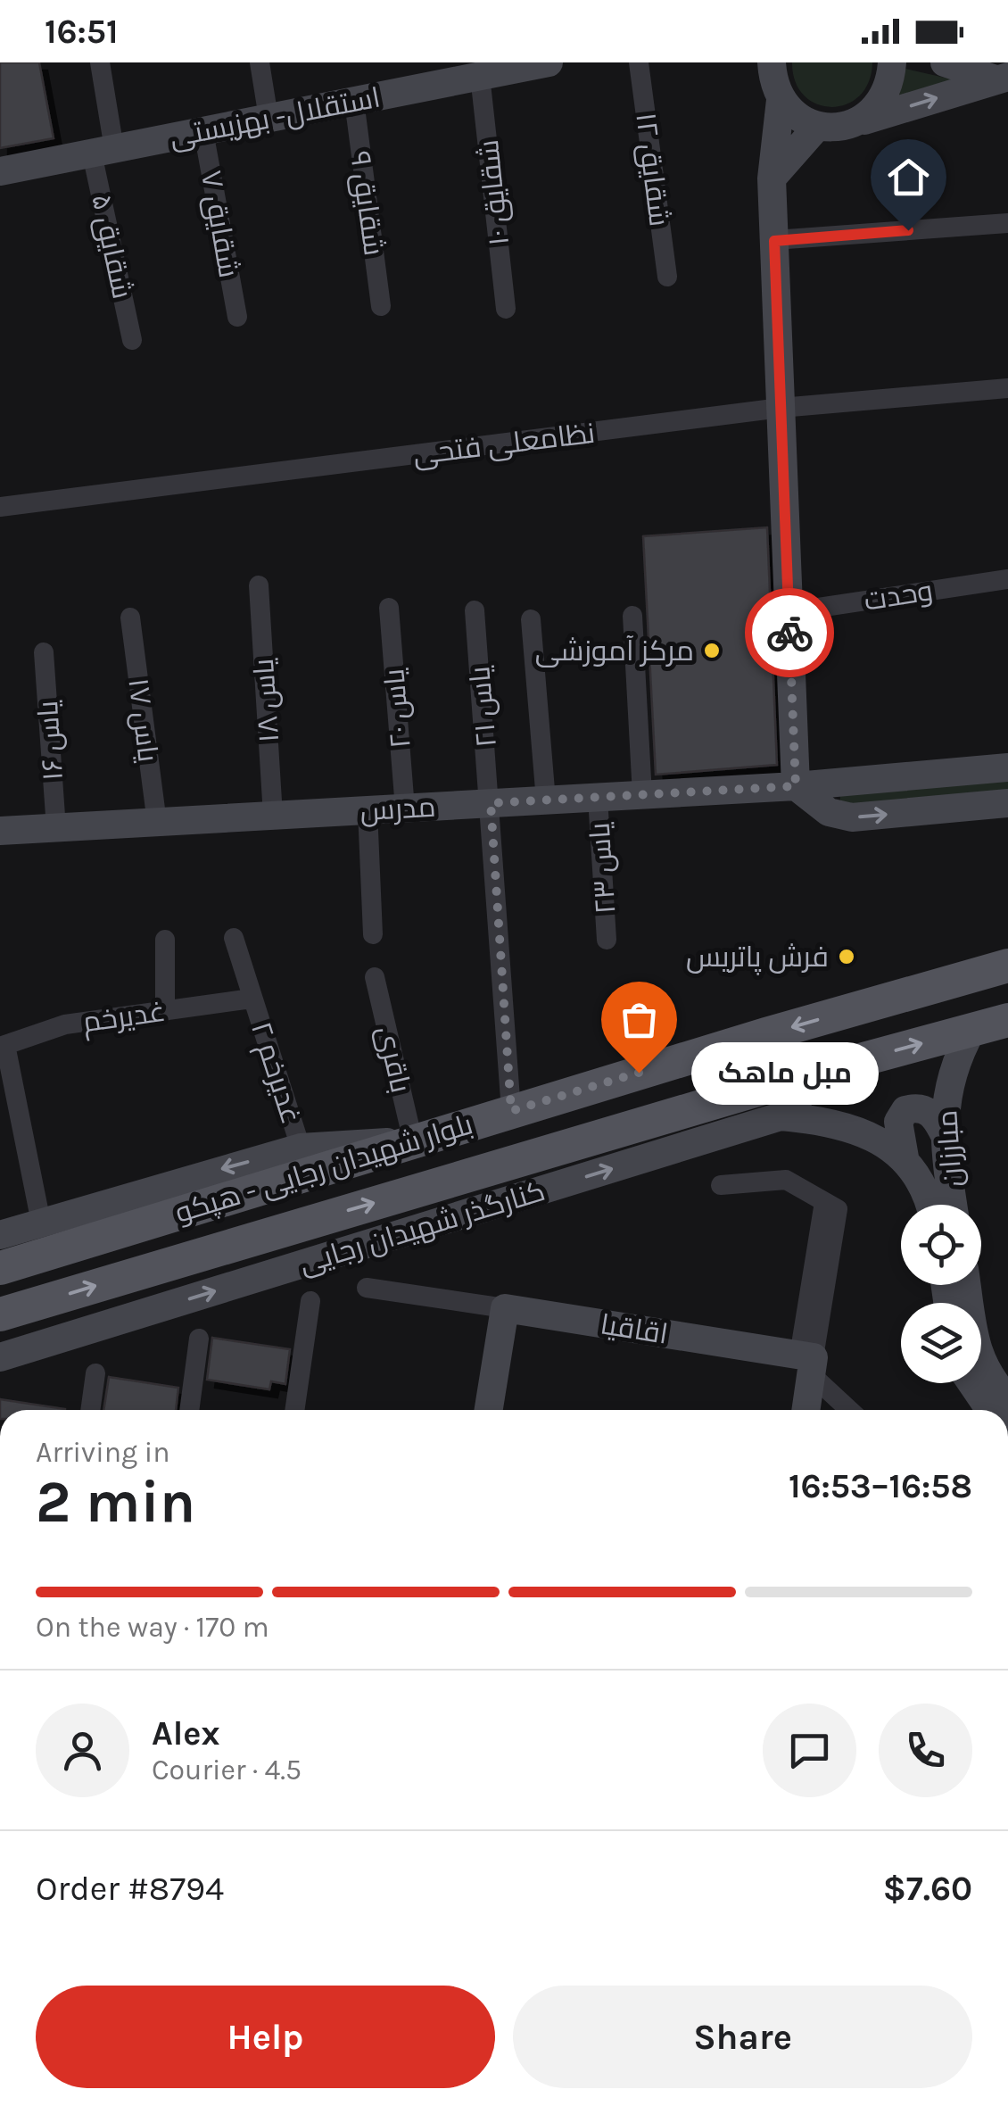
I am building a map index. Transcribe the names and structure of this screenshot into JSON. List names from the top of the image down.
{
  "streets": {
    "main road": ["بلوار شهیدان رجایی - هپکو"],
    "street": [
      "استقلال- بهزیستی",
      "شقایق ۱۲",
      "شقایق ۱۰",
      "شقایق ۹",
      "شقایق ۷",
      "شقایق ۵",
      "نظامعلی فتحی",
      "وحدت",
      "یاس ۱۸",
      "یاس ۲۱",
      "یاس ۲۰",
      "یاس ۱۷",
      "یاس ۱۶",
      "مدرس",
      "یاس ۲۳",
      "غدیرخم",
      "باقری",
      "غدیرخم ۲",
      "مبارزان",
      "کنارگذر شهیدان رجایی",
      "اقاقیا"
    ]
  },
  "crossings": [
    ["استقلال- بهزیستی", "شقایق ۱۰"],
    ["استقلال- بهزیستی", "شقایق ۹"],
    ["استقلال- بهزیستی", "شقایق ۷"],
    ["استقلال- بهزیستی", "شقایق ۵"],
    ["یاس ۱۸", "مدرس"],
    ["یاس ۲۱", "مدرس"],
    ["یاس ۲۱", "بلوار شهیدان رجایی - هپکو"],
    ["یاس ۲۰", "مدرس"],
    ["یاس ۱۷", "مدرس"],
    ["یاس ۱۶", "مدرس"],
    ["مدرس", "یاس ۲۳"],
    ["غدیرخم", "غدیرخم ۲"],
    ["باقری", "بلوار شهیدان رجایی - هپکو"],
    ["مبارزان", "بلوار شهیدان رجایی - هپکو"],
    ["مبارزان", "کنارگذر شهیدان رجایی"],
    ["بلوار شهیدان رجایی - هپکو", "کنارگذر شهیدان رجایی"]
  ],
  "places": ["مرکز آموزشی", "فرش پاتریس", "مبل ماهک"],
  "page": {
    "status": "16:51",
    "bubble": "مبل ماهک",
    "heading": ["2 min", "Arriving in", "16:53–16:58"],
    "panel": [
      "Alex",
      "Courier · 4.5",
      "Order #8794",
      "$7.60"
    ],
    "bar": "On the way · 170 m",
    "buttons": ["Help", "Share"]
  }
}
